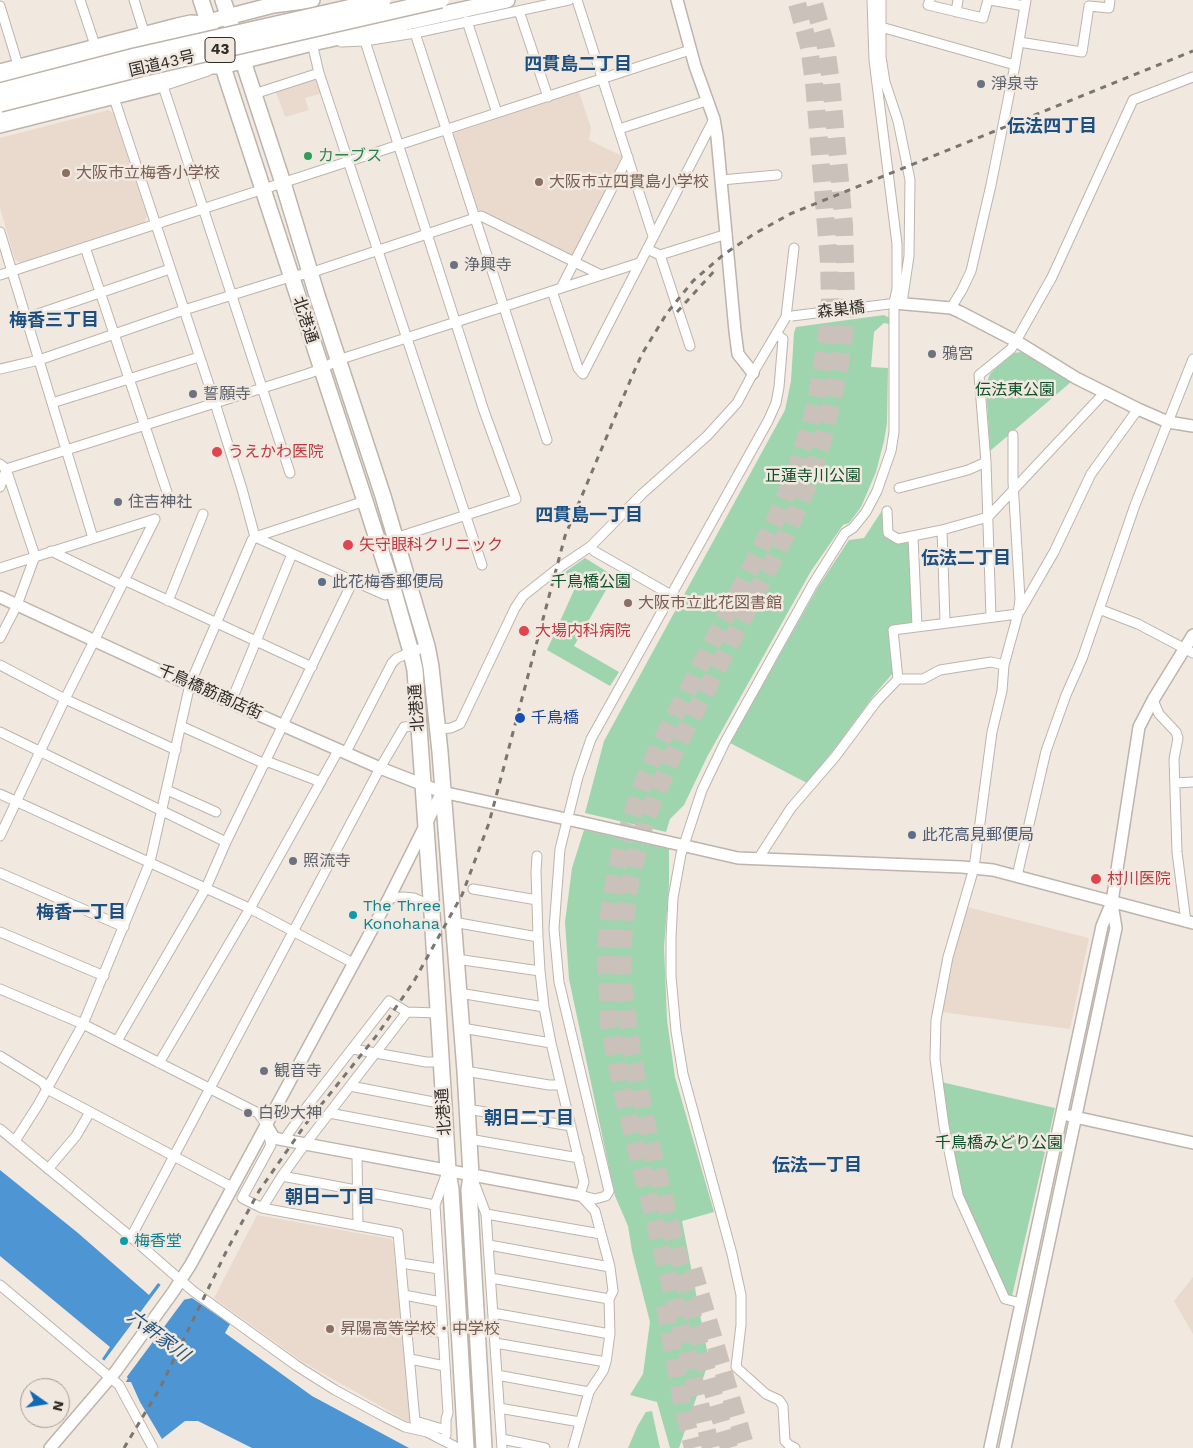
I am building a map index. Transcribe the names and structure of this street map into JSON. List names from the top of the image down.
{
  "streets": {
    "main road": ["43", "国道43号", "北港通"],
    "street": ["森巣橋", "千鳥橋筋商店街"]
  },
  "crossings": [
    ["43", "北港通"],
    ["北港通", "千鳥橋筋商店街"]
  ],
  "districts": [
    "四貫島二丁目",
    "伝法四丁目",
    "梅香三丁目",
    "四貫島一丁目",
    "伝法二丁目",
    "梅香一丁目",
    "朝日二丁目",
    "伝法一丁目",
    "朝日一丁目"
  ],
  "water": ["六軒家川"],
  "parks": [
    "伝法東公園",
    "正蓮寺川公園",
    "千鳥橋公園",
    "千鳥橋みどり公園"
  ],
  "places": [
    "淨泉寺",
    "カーブス",
    "大阪市立梅香小学校",
    "大阪市立四貫島小学校",
    "浄興寺",
    "鴉宮",
    "誓願寺",
    "うえかわ医院",
    "住吉神社",
    "矢守眼科クリニック",
    "此花梅香郵便局",
    "大阪市立此花図書館",
    "大場内科病院",
    "千鳥橋",
    "此花高見郵便局",
    "照流寺",
    "村川医院",
    "The Three Konohana",
    "観音寺",
    "白砂大神",
    "梅香堂",
    "昇陽高等学校・中学校"
  ],
  "north": "right"
}
